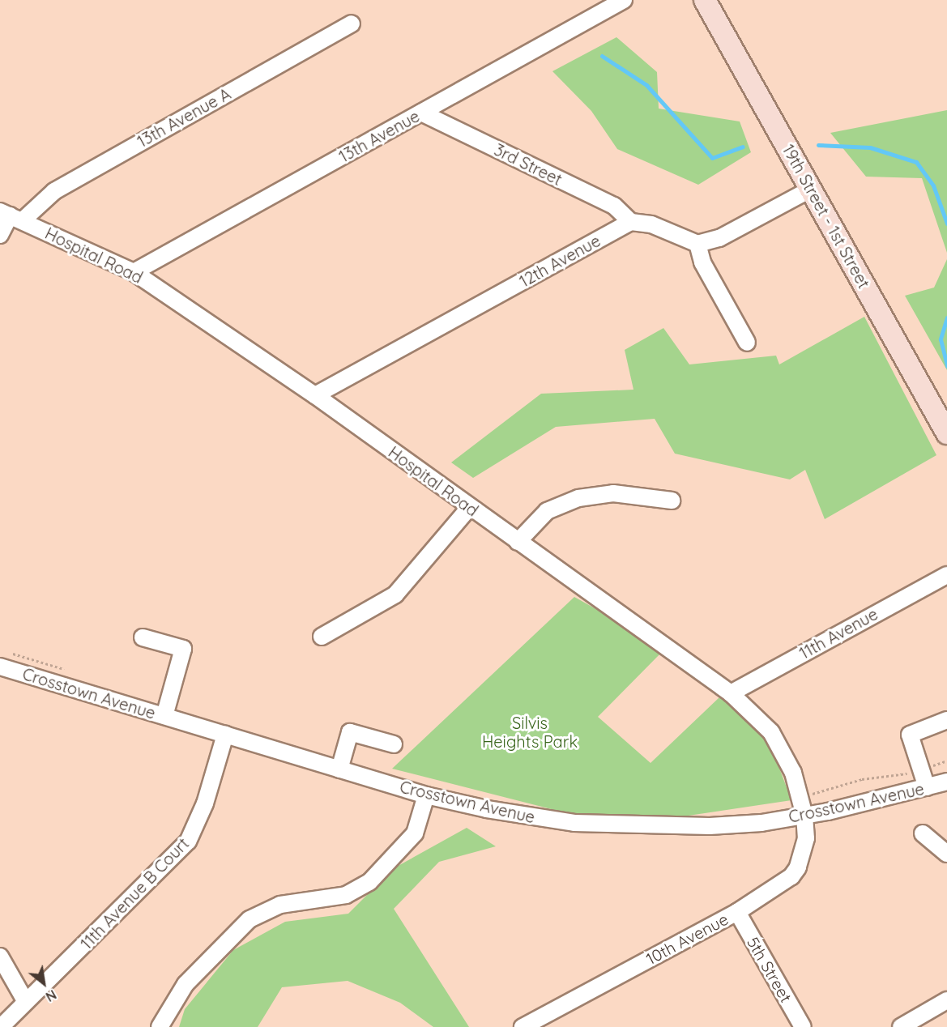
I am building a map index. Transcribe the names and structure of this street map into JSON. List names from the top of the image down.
{
  "streets": {
    "main road": ["19th Street - 1st Street"],
    "street": [
      "13th Avenue A",
      "13th Avenue",
      "3rd Street",
      "Hospital Road",
      "12th Avenue",
      "11th Avenue",
      "Crosstown Avenue",
      "11th Avenue B Court",
      "10th Avenue",
      "5th Street"
    ]
  },
  "crossings": [
    ["13th Avenue A", "Hospital Road"],
    ["13th Avenue", "3rd Street"],
    ["13th Avenue", "Hospital Road"],
    ["3rd Street", "12th Avenue"],
    ["Hospital Road", "12th Avenue"],
    ["Hospital Road", "11th Avenue"],
    ["Hospital Road", "Crosstown Avenue"],
    ["Hospital Road", "10th Avenue"],
    ["Crosstown Avenue", "11th Avenue B Court"],
    ["Crosstown Avenue", "10th Avenue"],
    ["10th Avenue", "5th Street"]
  ],
  "parks": ["Silvis Heights Park"],
  "north": "bottom right"
}
